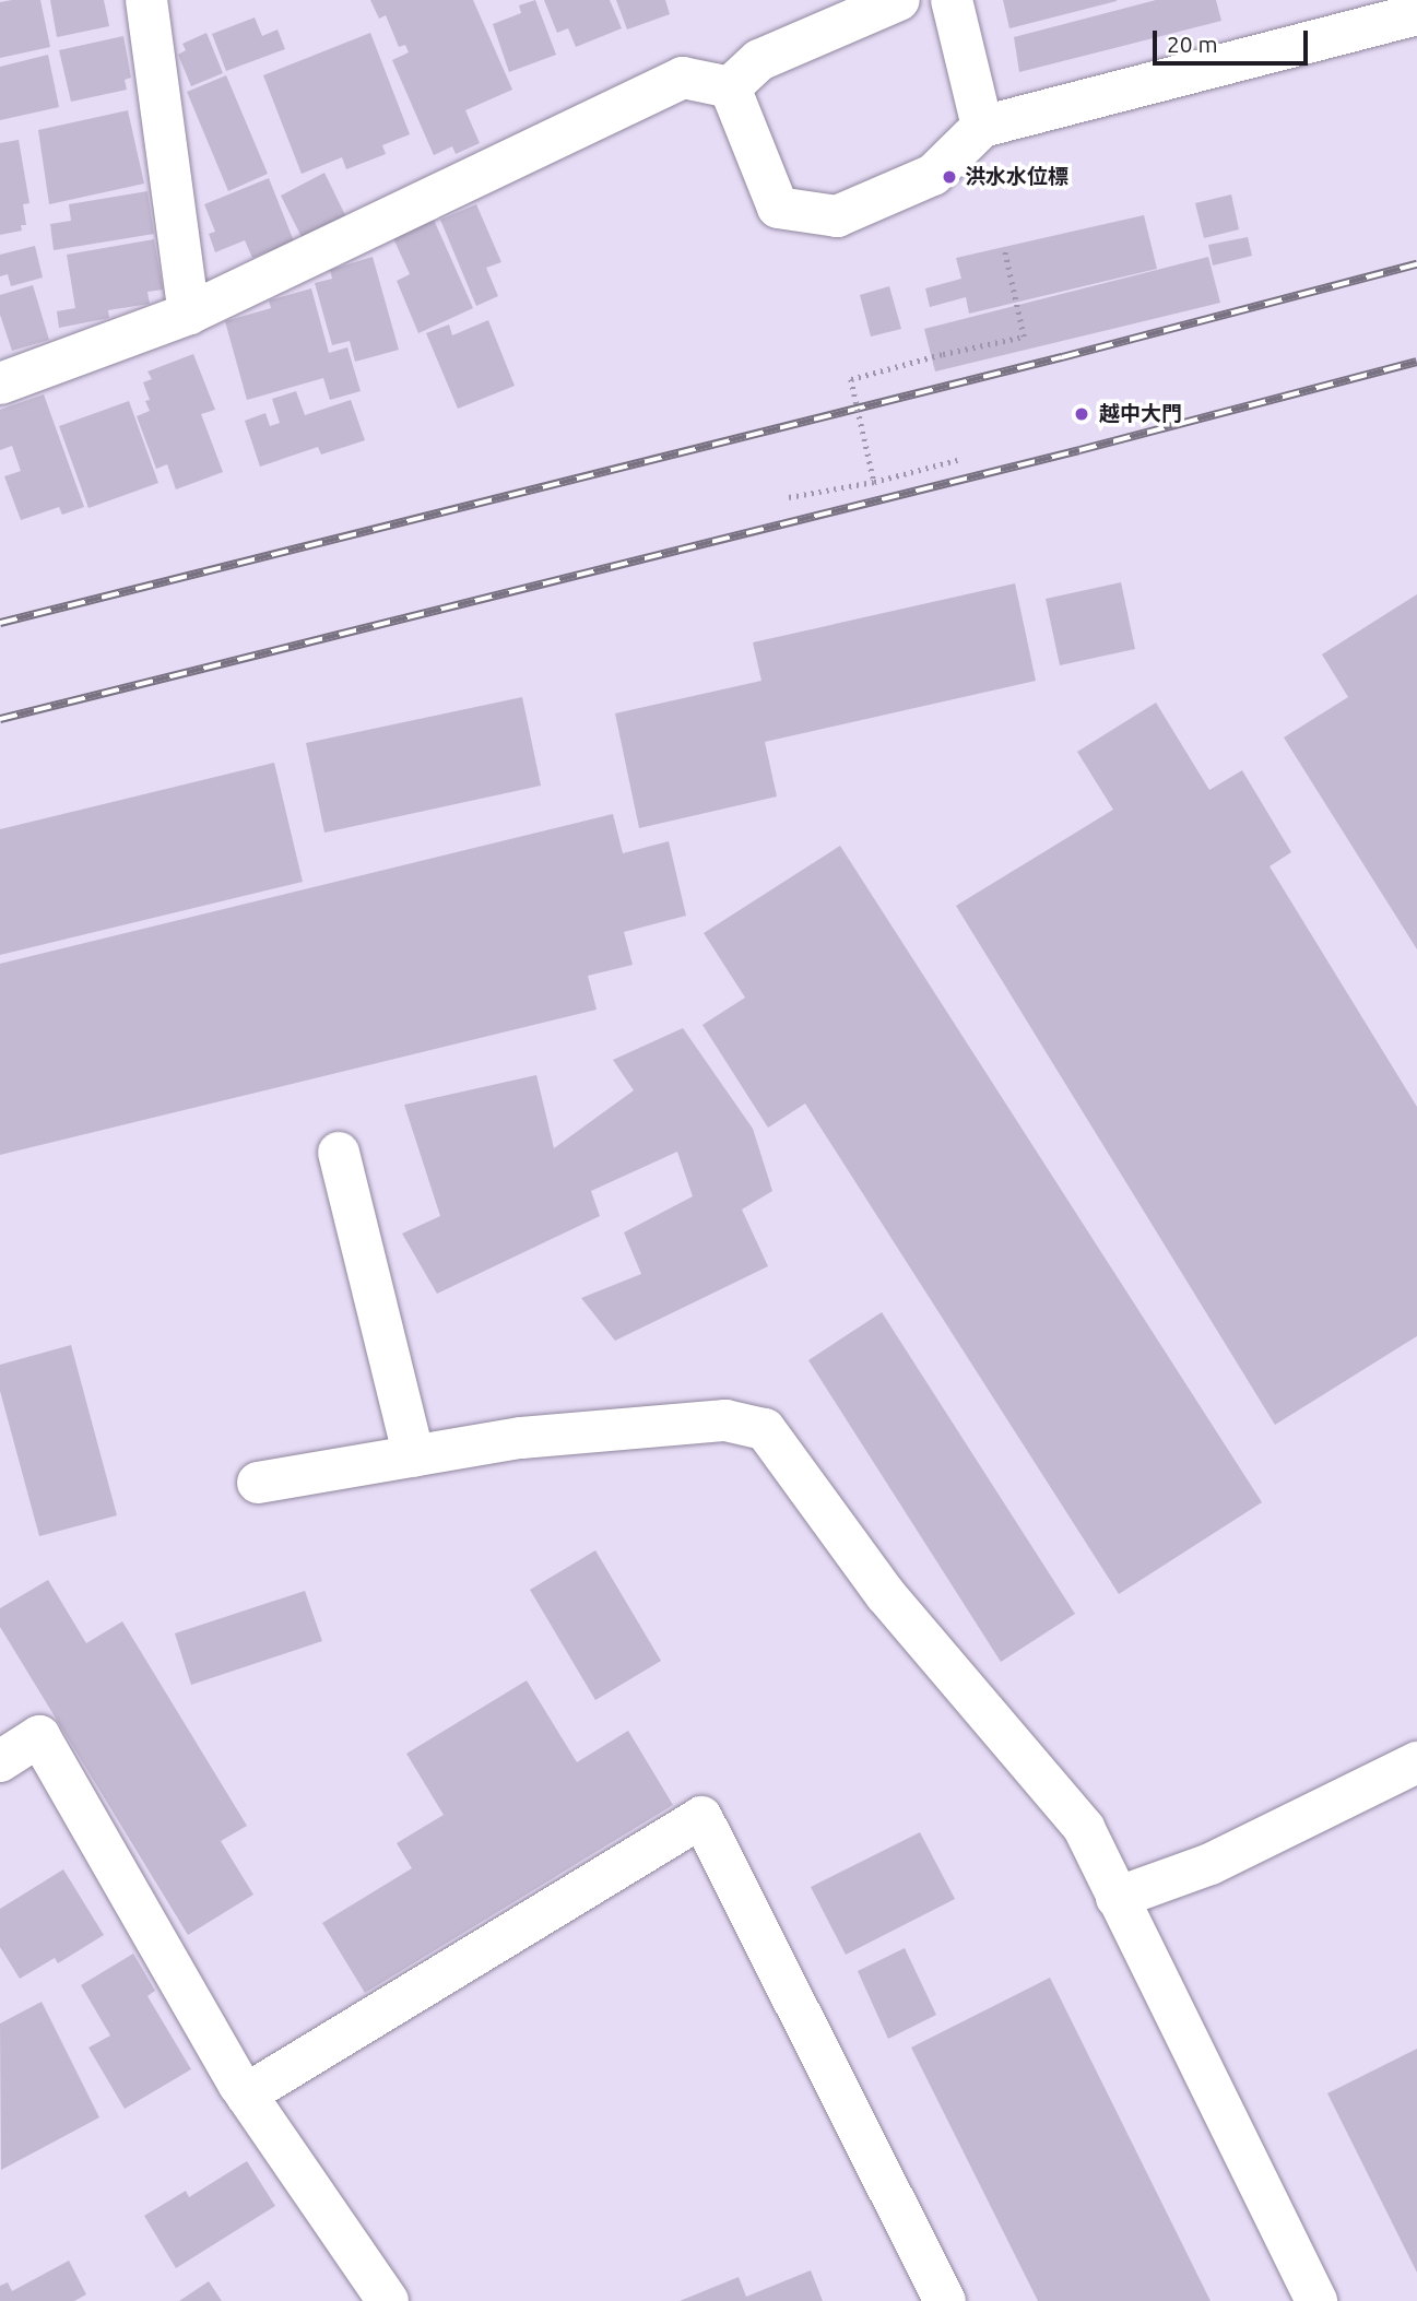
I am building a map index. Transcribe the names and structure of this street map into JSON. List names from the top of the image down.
{
  "places": ["洪水水位標", "越中大門"],
  "scale_bar": "20 m"
}
